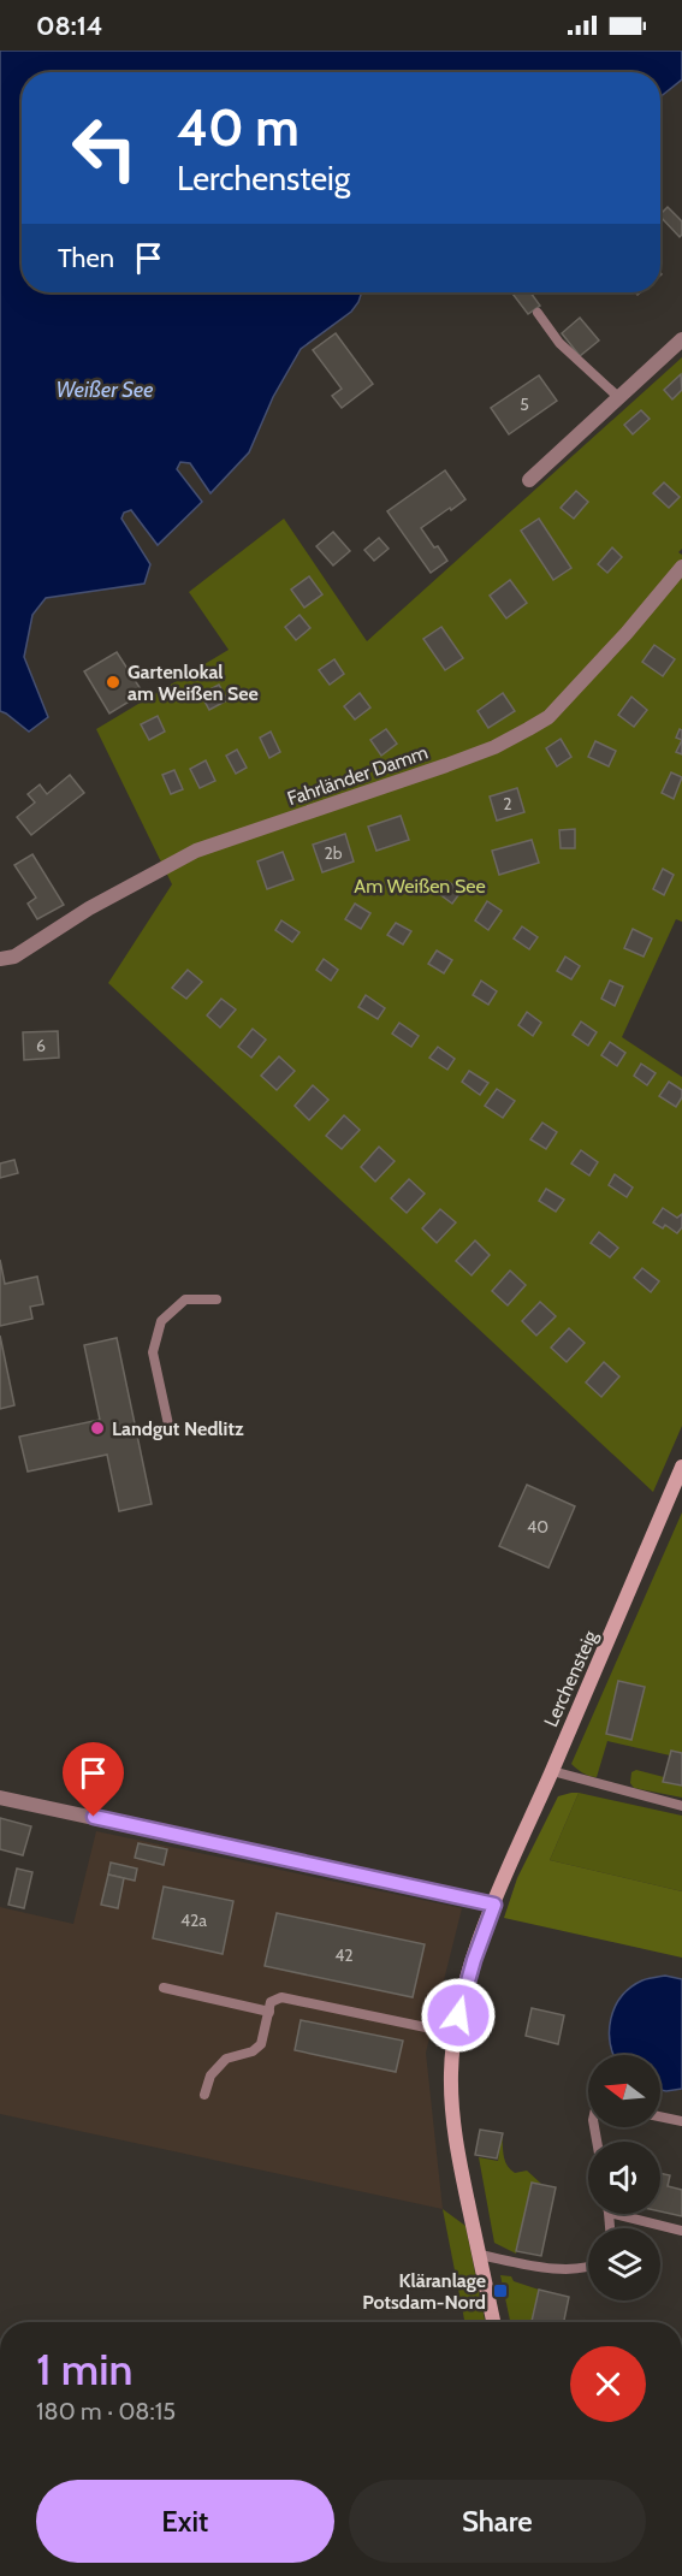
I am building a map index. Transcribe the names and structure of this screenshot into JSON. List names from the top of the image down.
{
  "streets": {
    "street": ["Fahrländer Damm", "Lerchensteig"]
  },
  "water": ["Weißer See"],
  "parks": ["Am Weißen See"],
  "places": {
    "other": ["Gartenlokal am Weißen See", "Landgut Nedlitz"],
    "transit": ["Kläranlage Potsdam-Nord"]
  },
  "house_numbers": [
    "5",
    "2",
    "2b",
    "6",
    "40",
    "42a",
    "42"
  ],
  "north": "left",
  "page": {
    "status": "08:14",
    "turn": ["40 m", "Lerchensteig"],
    "then": "Then",
    "heading": ["1 min", "180 m · 08:15"],
    "buttons": ["Exit", "Share"]
  }
}
